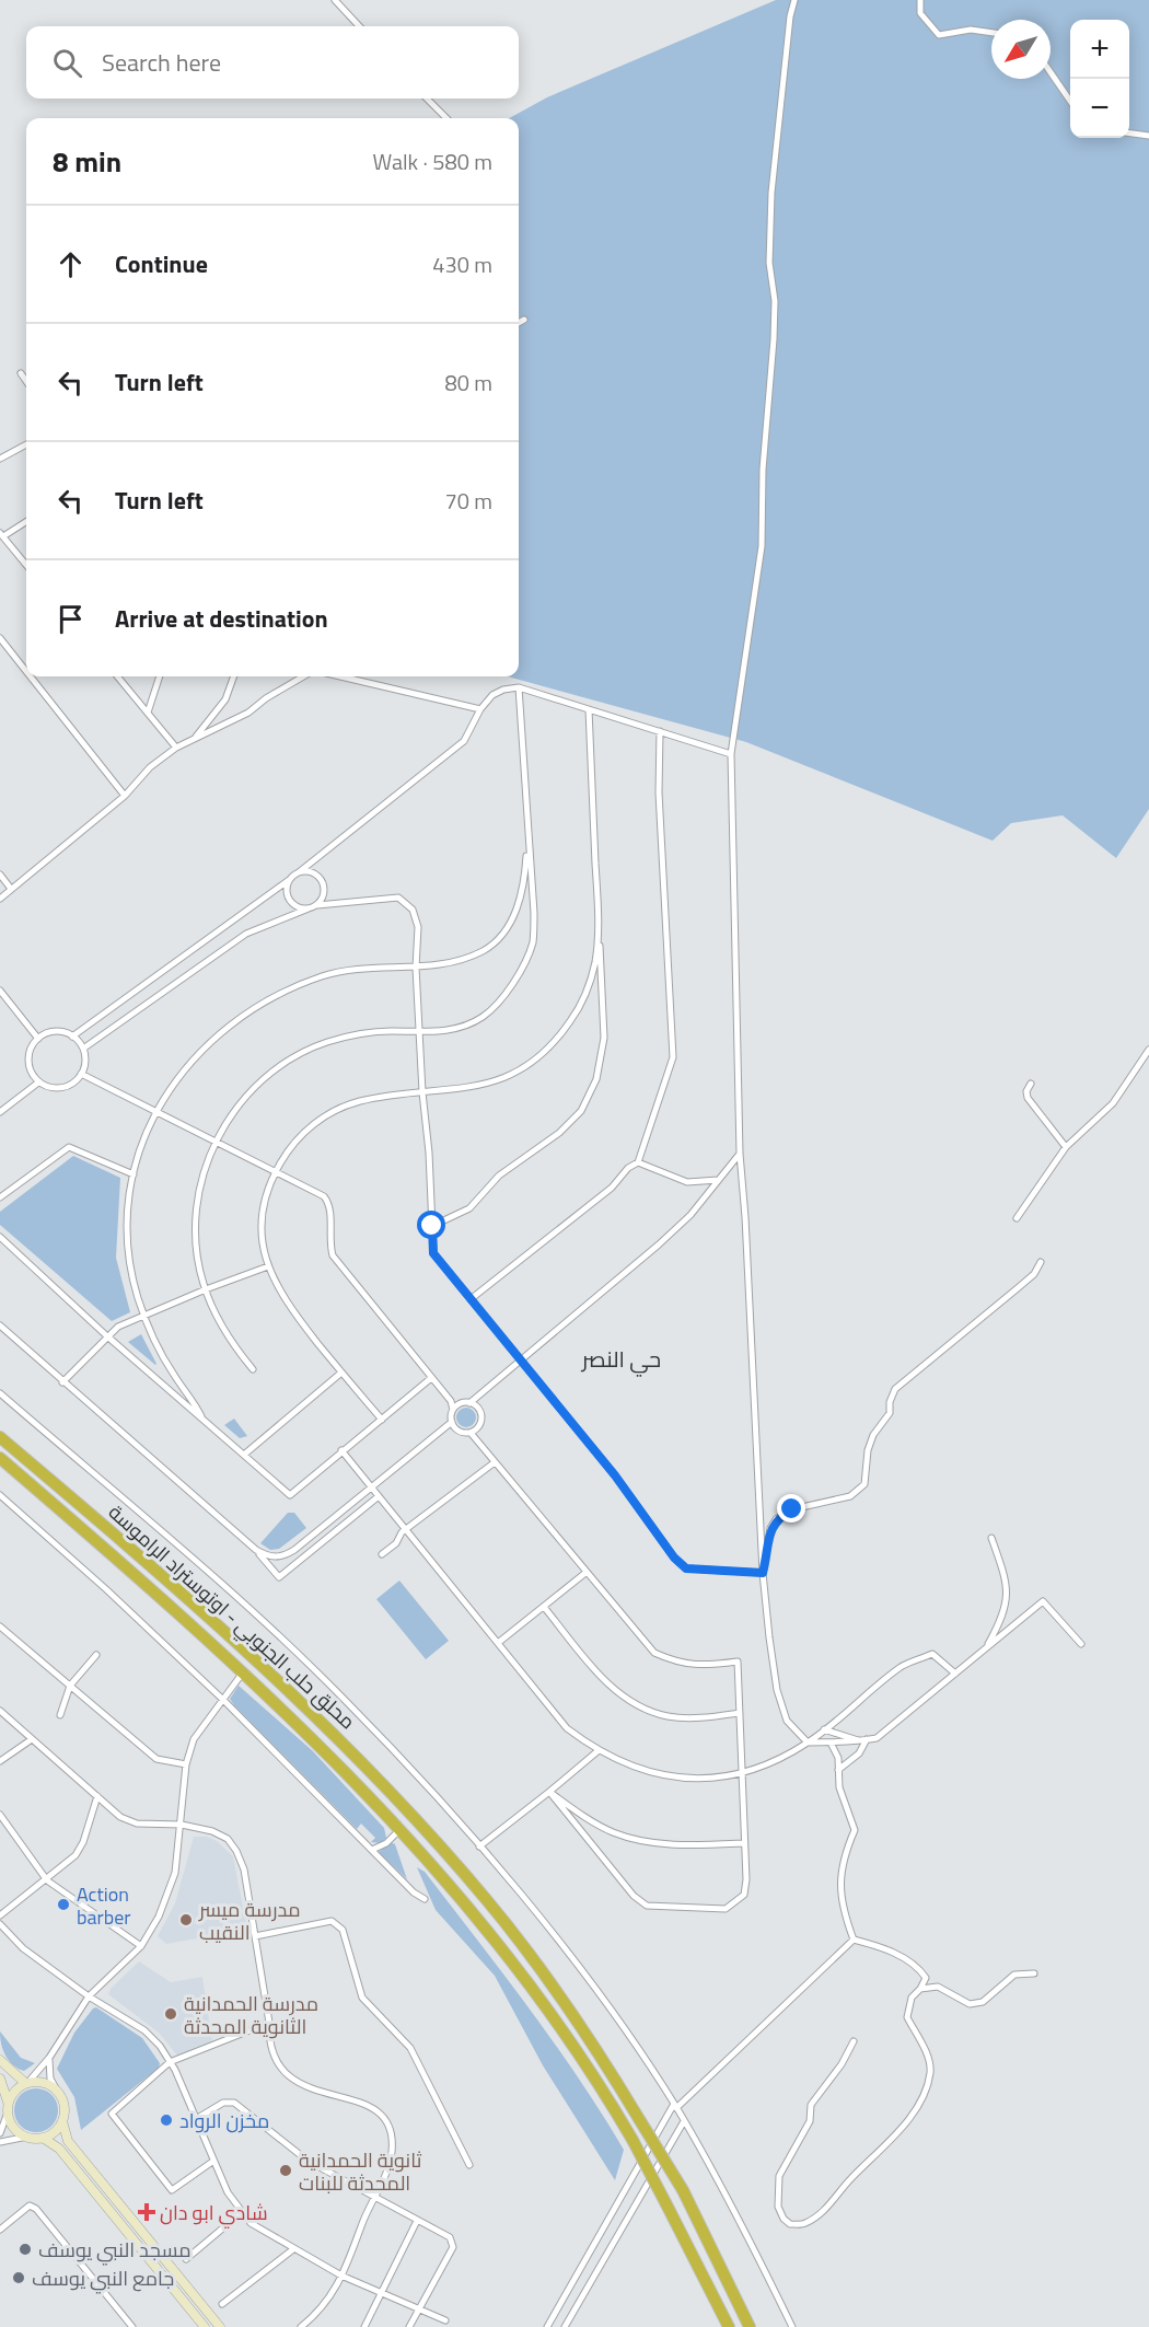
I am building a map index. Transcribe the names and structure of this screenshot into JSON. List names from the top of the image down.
{
  "streets": {
    "highway": ["محلق حلب الجنوبي - اوتوستراد الراموسة"]
  },
  "districts": ["حي النصر"],
  "places": {
    "other": [
      "Action barber",
      "مدرسة ميسر النقيب",
      "مدرسة الحمدانية الثانوية المحدثة",
      "مخزن الرواد",
      "ثانوية الحمدانية المحدثة للبنات",
      "مسجد النبي يوسف",
      "جامع النبي يوسف"
    ],
    "health": ["شادي ابو دان"]
  },
  "north": "bottom left",
  "page": {
    "map_buttons": ["+", "−"],
    "search": "Search here",
    "heading": ["8 min", "Walk · 580 m"],
    "list": [
      ["Continue", "430 m"],
      ["Turn left", "80 m"],
      ["Turn left", "70 m"],
      "Arrive at destination"
    ]
  }
}
